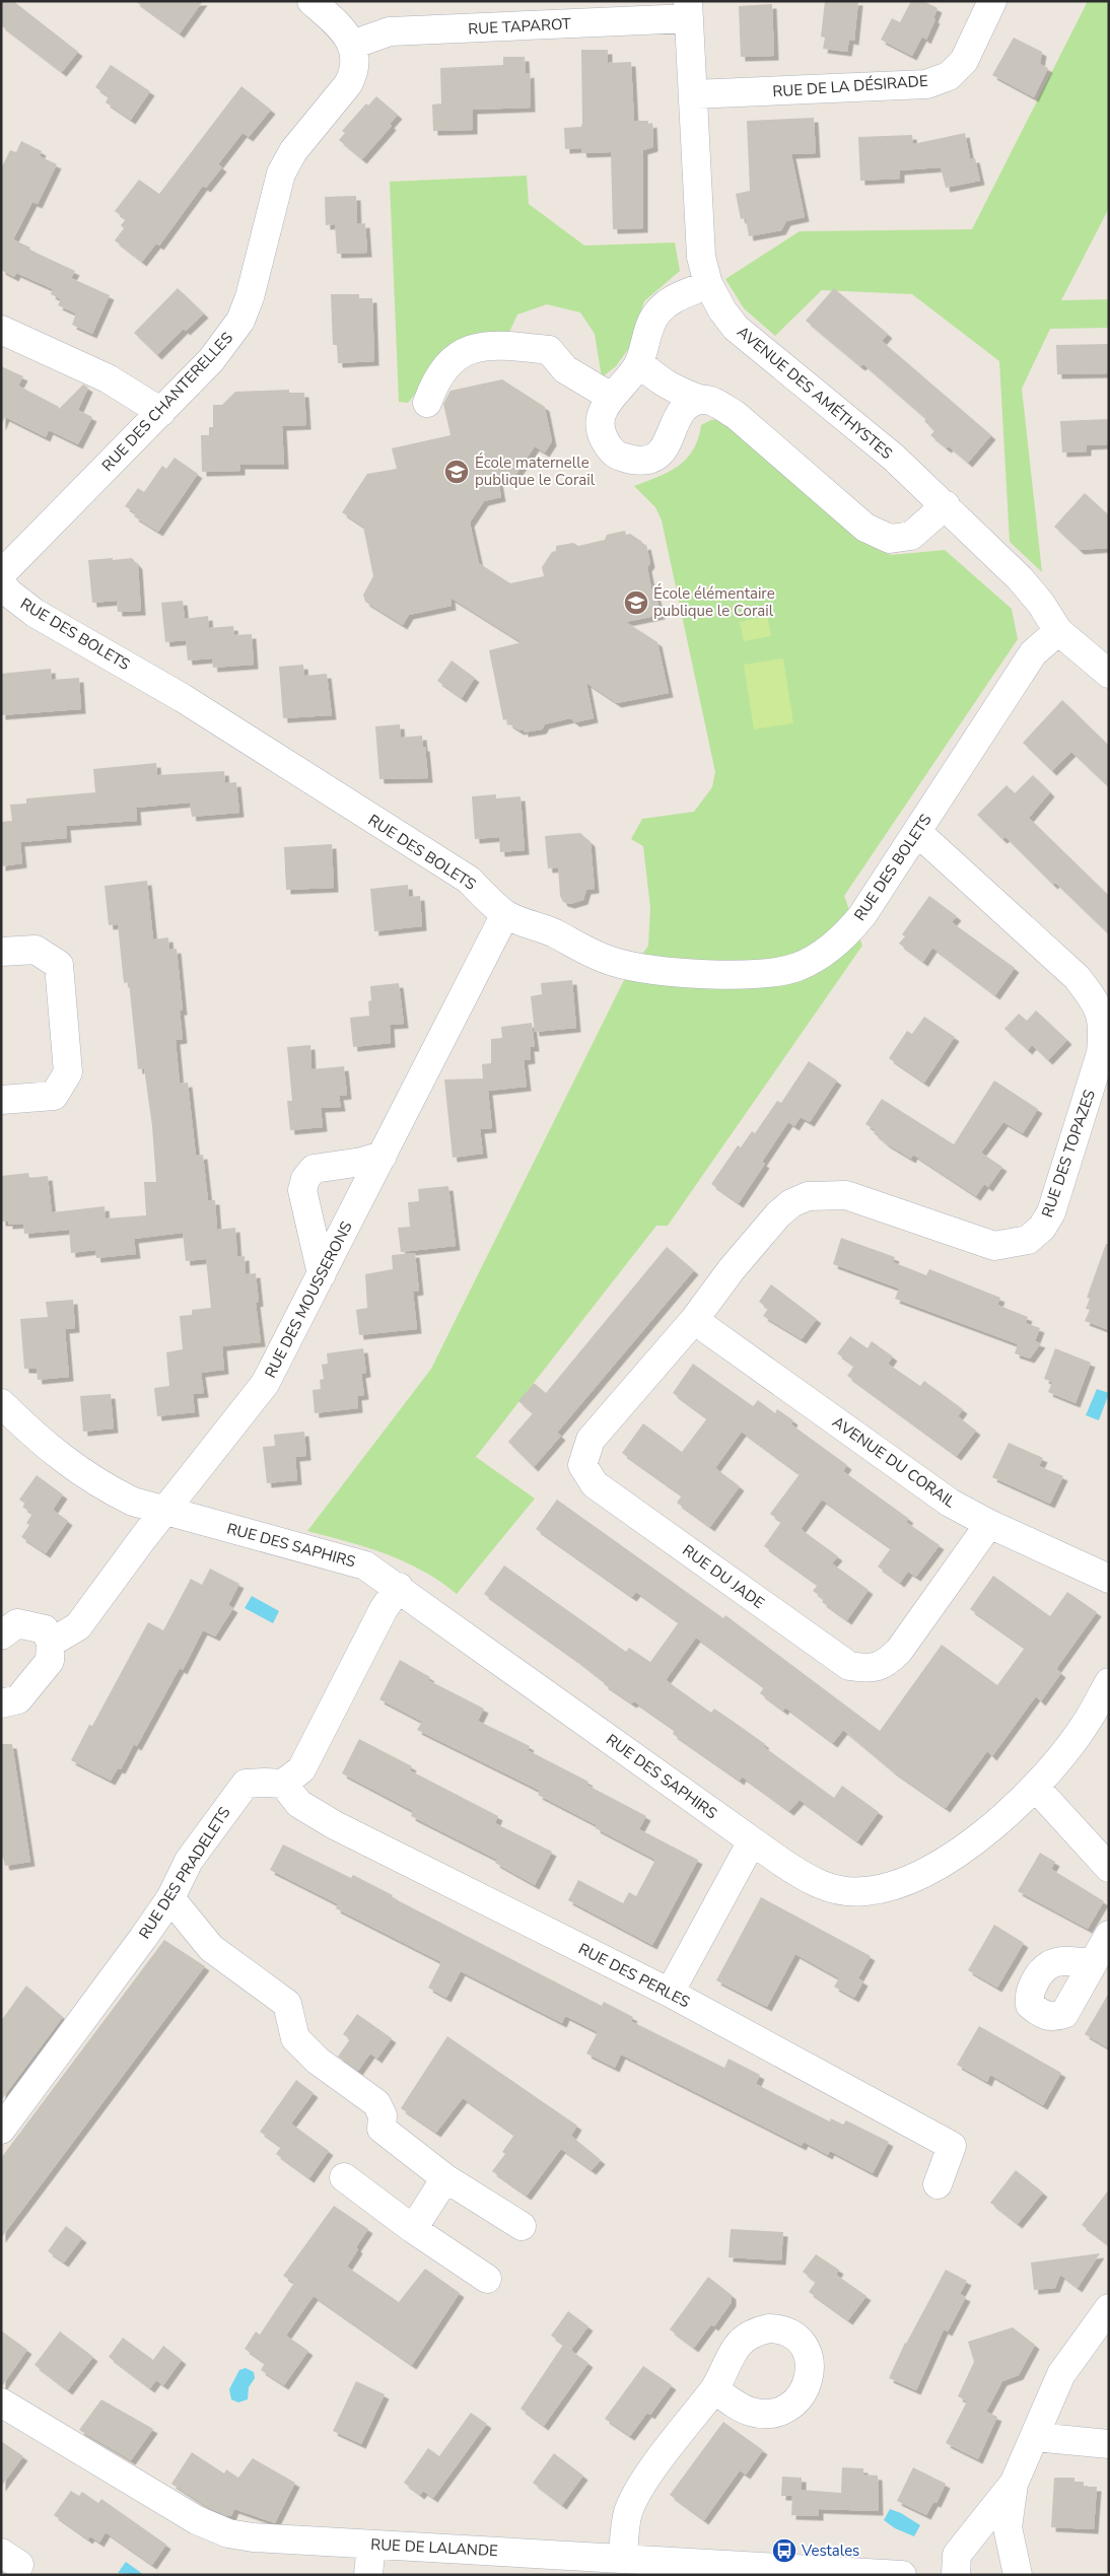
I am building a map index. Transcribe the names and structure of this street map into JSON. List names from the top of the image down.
{
  "streets": {
    "street": [
      "RUE TAPAROT",
      "RUE DE LA DÉSIRADE",
      "AVENUE DES AMÉTHYSTES",
      "RUE DES CHANTERELLES",
      "RUE DES BOLETS",
      "RUE DES TOPAZES",
      "RUE DES MOUSSERONS",
      "AVENUE DU CORAIL",
      "RUE DES SAPHIRS",
      "RUE DU JADE",
      "RUE DES PRADELETS",
      "RUE DES PERLES",
      "RUE DE LALANDE"
    ]
  },
  "crossings": [
    ["RUE TAPAROT", "AVENUE DES AMÉTHYSTES"],
    ["RUE TAPAROT", "RUE DES CHANTERELLES"],
    ["RUE DE LA DÉSIRADE", "AVENUE DES AMÉTHYSTES"],
    ["AVENUE DES AMÉTHYSTES", "RUE DES BOLETS"],
    ["RUE DES BOLETS", "RUE DES TOPAZES"],
    ["RUE DES BOLETS", "RUE DES MOUSSERONS"],
    ["RUE DES TOPAZES", "AVENUE DU CORAIL"],
    ["RUE DES TOPAZES", "RUE DU JADE"],
    ["RUE DES MOUSSERONS", "RUE DES SAPHIRS"],
    ["AVENUE DU CORAIL", "RUE DU JADE"],
    ["RUE DES PRADELETS", "RUE DES PERLES"]
  ],
  "places": {
    "school or university": ["École maternelle publique le Corail", "École élémentaire publique le Corail"],
    "bus stop": ["Vestales"]
  }
}
